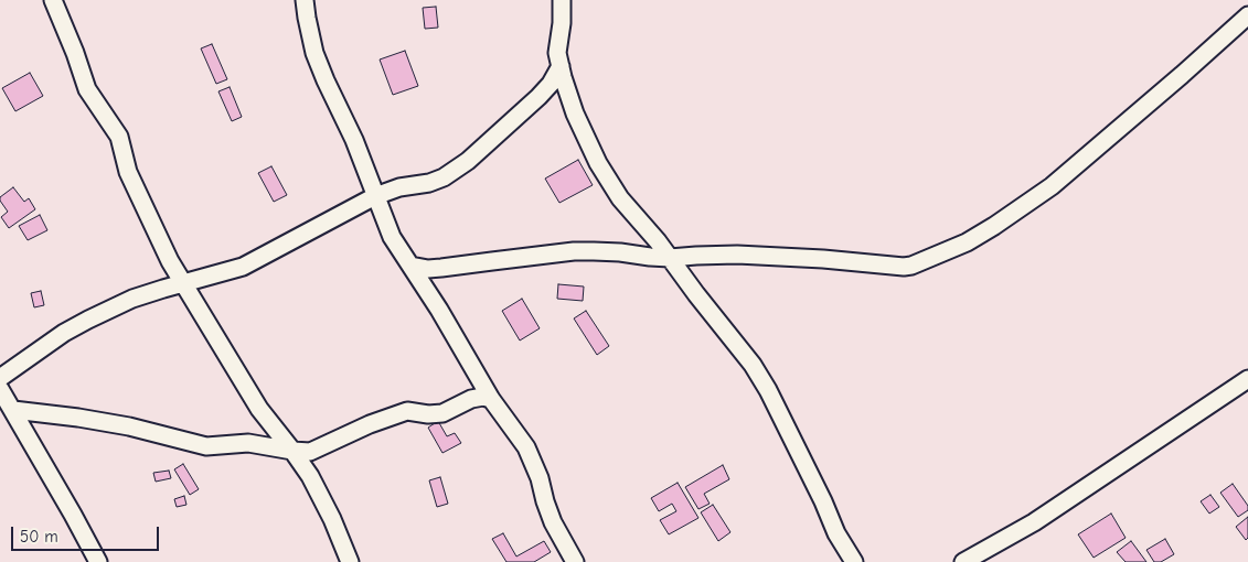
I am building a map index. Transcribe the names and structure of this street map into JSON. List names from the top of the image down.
{
  "scale_bar": "50 m"
}
